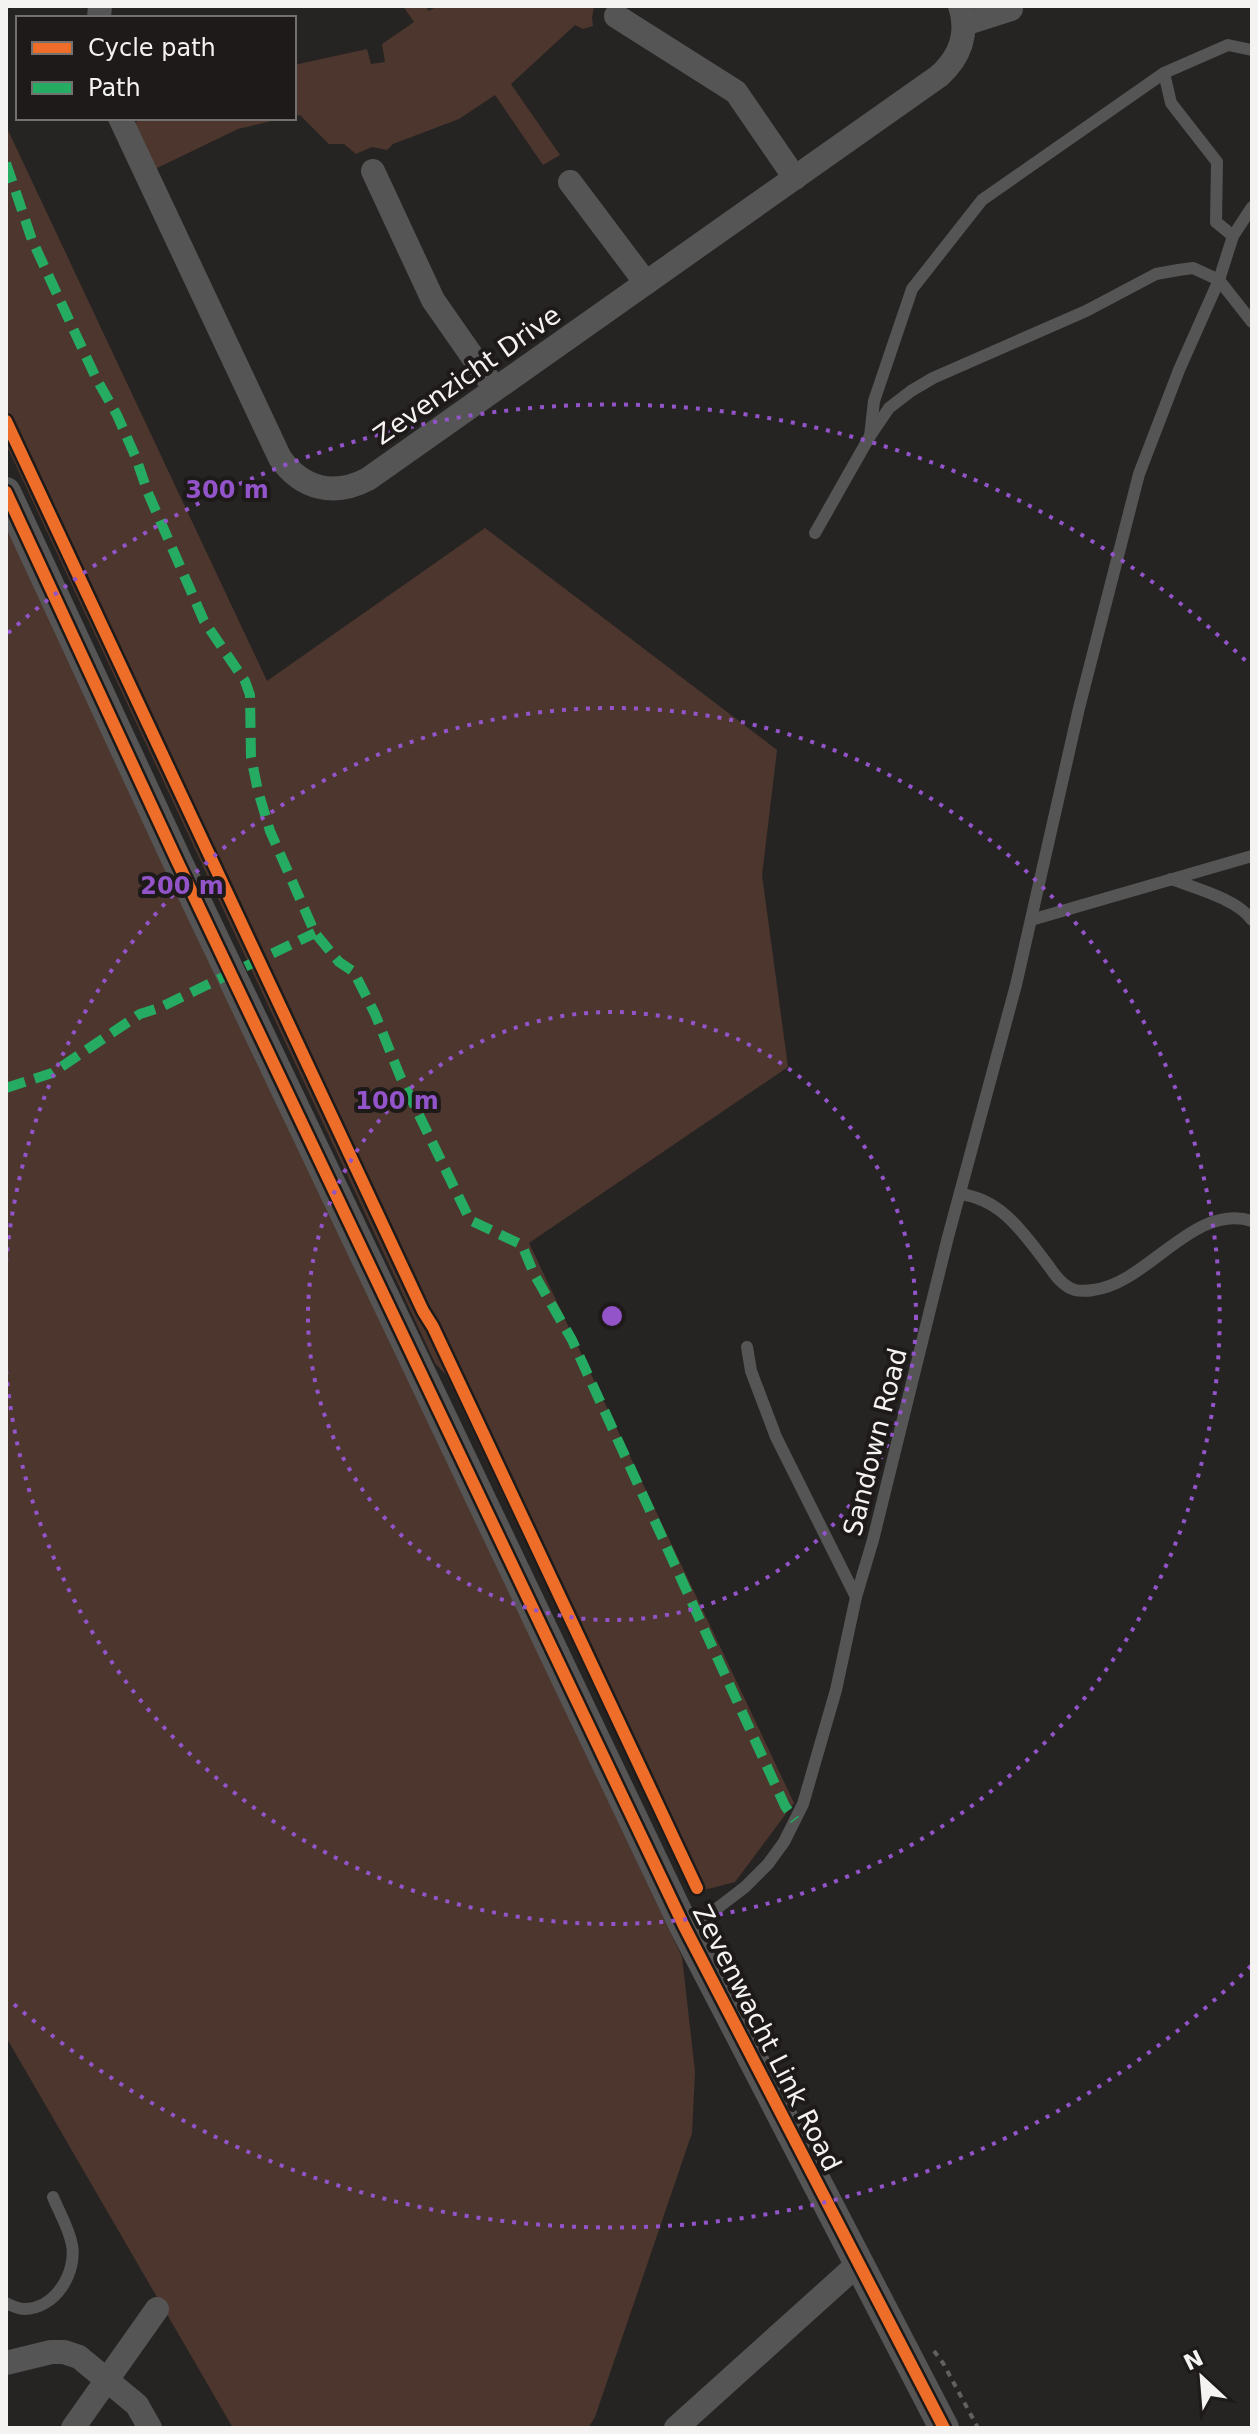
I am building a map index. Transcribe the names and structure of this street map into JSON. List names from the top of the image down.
{
  "streets": {
    "street": ["Zevenzicht Drive", "Zevenwacht Link Road"],
    "lane": ["Sandown Road"]
  },
  "crossings": [
    ["Sandown Road", "Zevenwacht Link Road"]
  ],
  "legend": ["Cycle path", "Path"],
  "north": "top left",
  "rings": ["300 m", "200 m", "100 m"]
}
